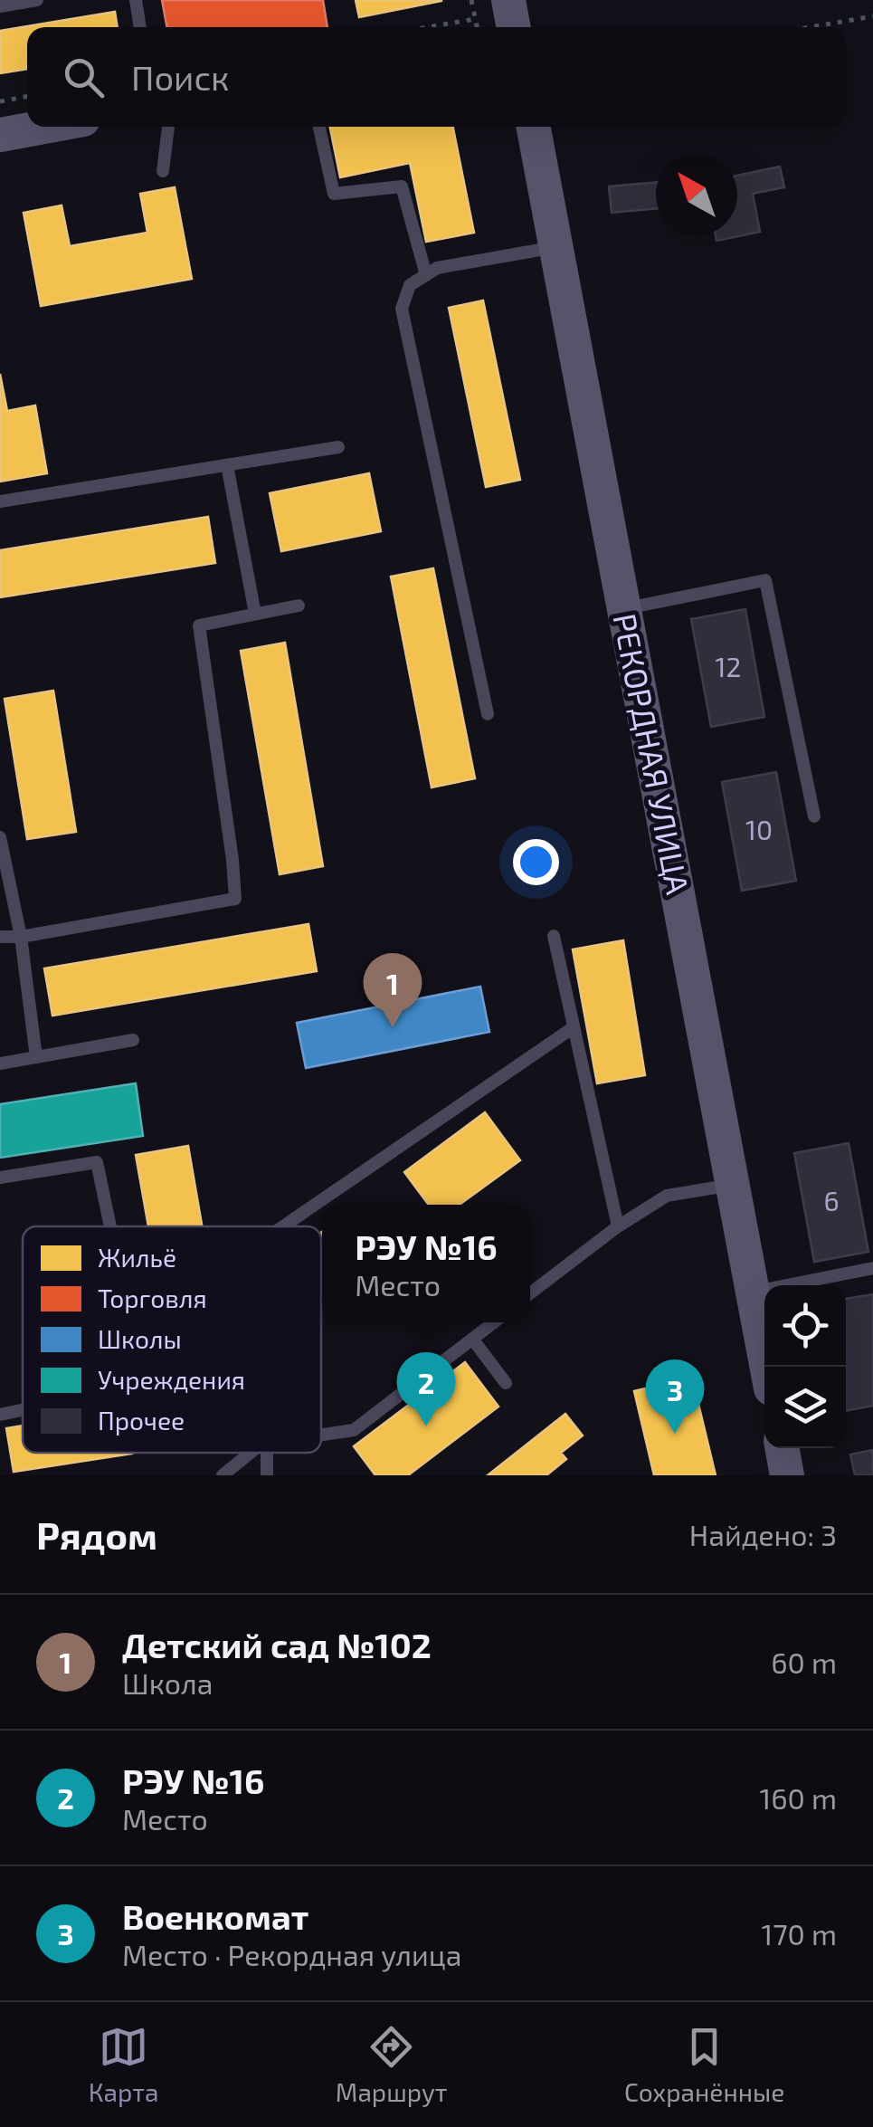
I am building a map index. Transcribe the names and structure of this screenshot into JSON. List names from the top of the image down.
{
  "streets": {
    "main road": ["РЕКОРДНАЯ УЛИЦА"]
  },
  "house_numbers": ["12", "10", "6"],
  "legend": [
    "Жильё",
    "Торговля",
    "Школы",
    "Учреждения",
    "Прочее"
  ],
  "north": "top left",
  "page": {
    "search": "Поиск",
    "pins": ["1", "2", "3"],
    "popup": ["РЭУ №16", "Место"],
    "heading": ["Рядом", "Найдено: 3"],
    "list": [
      {
        "mark": "1",
        "name": "Детский сад №102",
        "note": "Школа",
        "value": "60 m"
      },
      {
        "mark": "2",
        "name": "РЭУ №16",
        "note": "Место",
        "value": "160 m"
      },
      {
        "mark": "3",
        "name": "Военкомат",
        "note": "Место · Рекордная улица",
        "value": "170 m"
      }
    ],
    "nav": ["Карта", "Маршрут", "Сохранённые"]
  }
}
